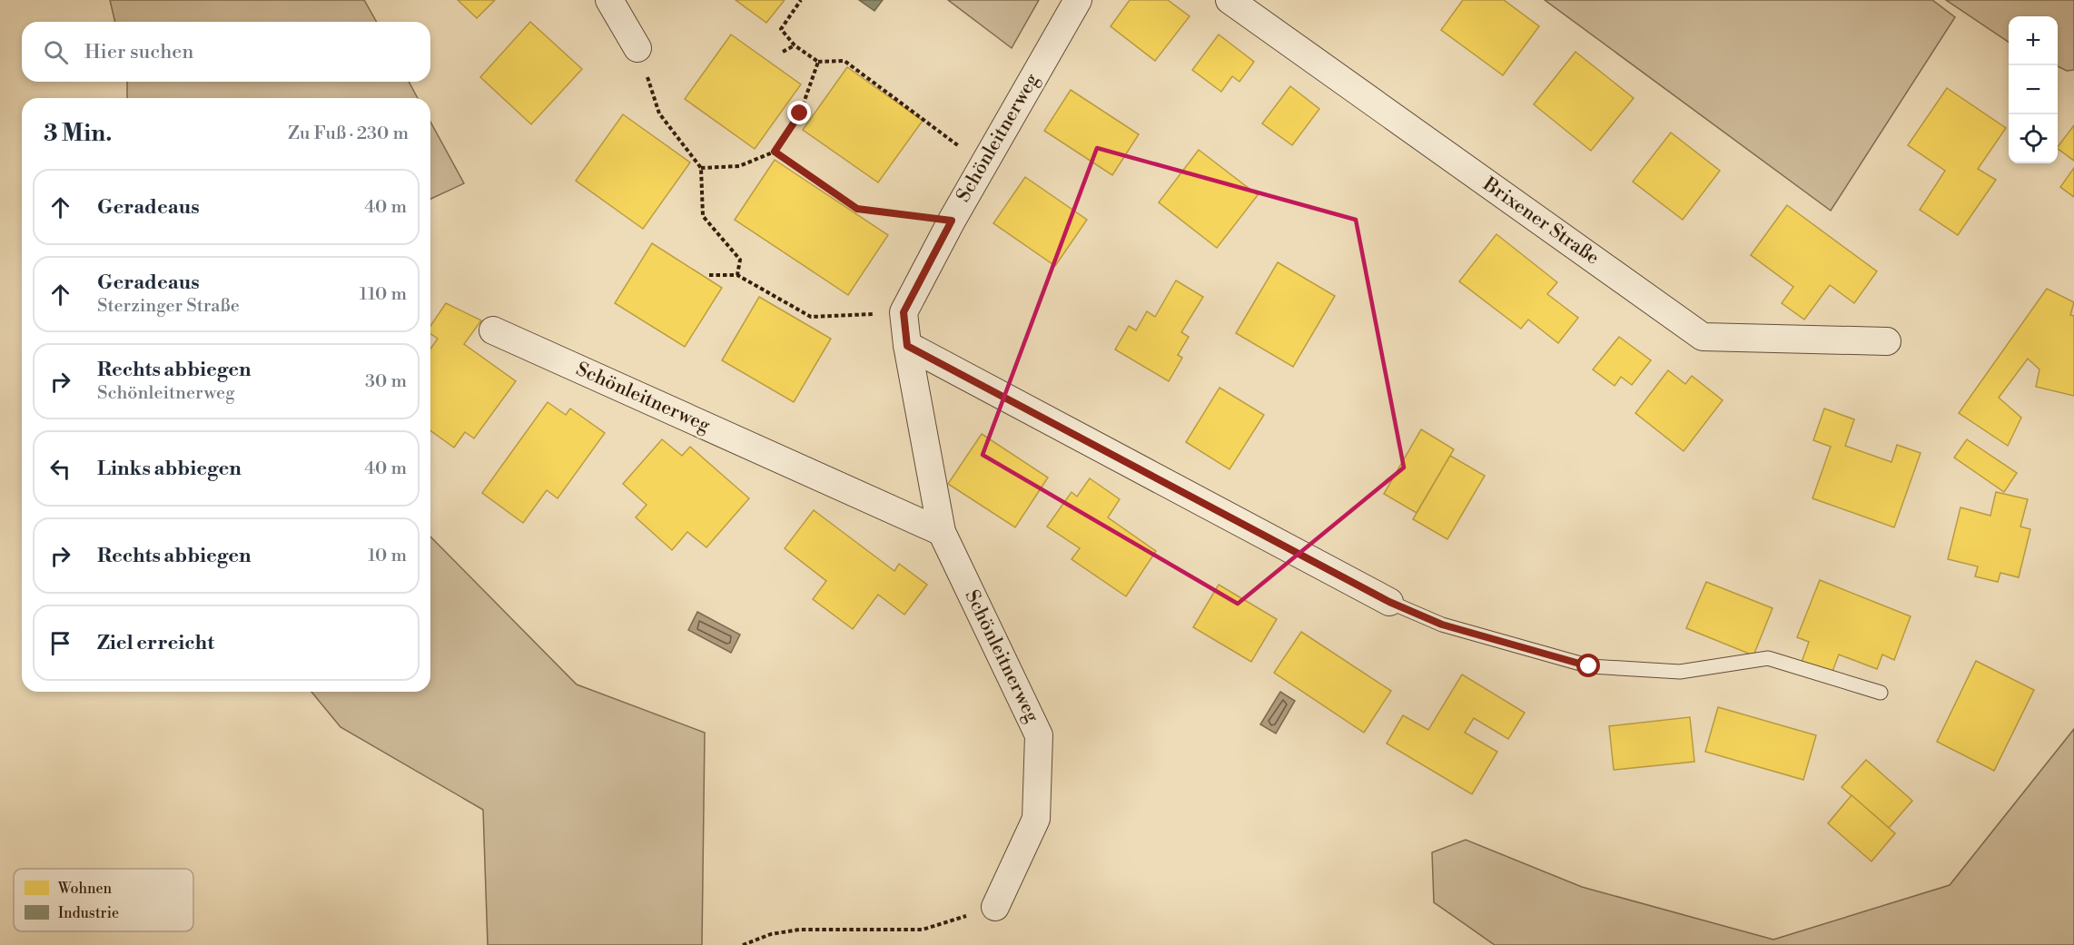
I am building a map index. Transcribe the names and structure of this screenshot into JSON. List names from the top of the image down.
{
  "streets": {
    "street": ["Schönleitnerweg", "Brixener Straße"]
  },
  "legend": ["Wohnen", "Industrie"],
  "page": {
    "map_buttons": ["+", "−"],
    "search": "Hier suchen",
    "heading": ["3 Min.", "Zu Fuß · 230 m"],
    "list": [
      ["Geradeaus", "40 m"],
      ["Geradeaus", "Sterzinger Straße", "110 m"],
      ["Rechts abbiegen", "Schönleitnerweg", "30 m"],
      ["Links abbiegen", "40 m"],
      ["Rechts abbiegen", "10 m"],
      "Ziel erreicht"
    ]
  }
}
